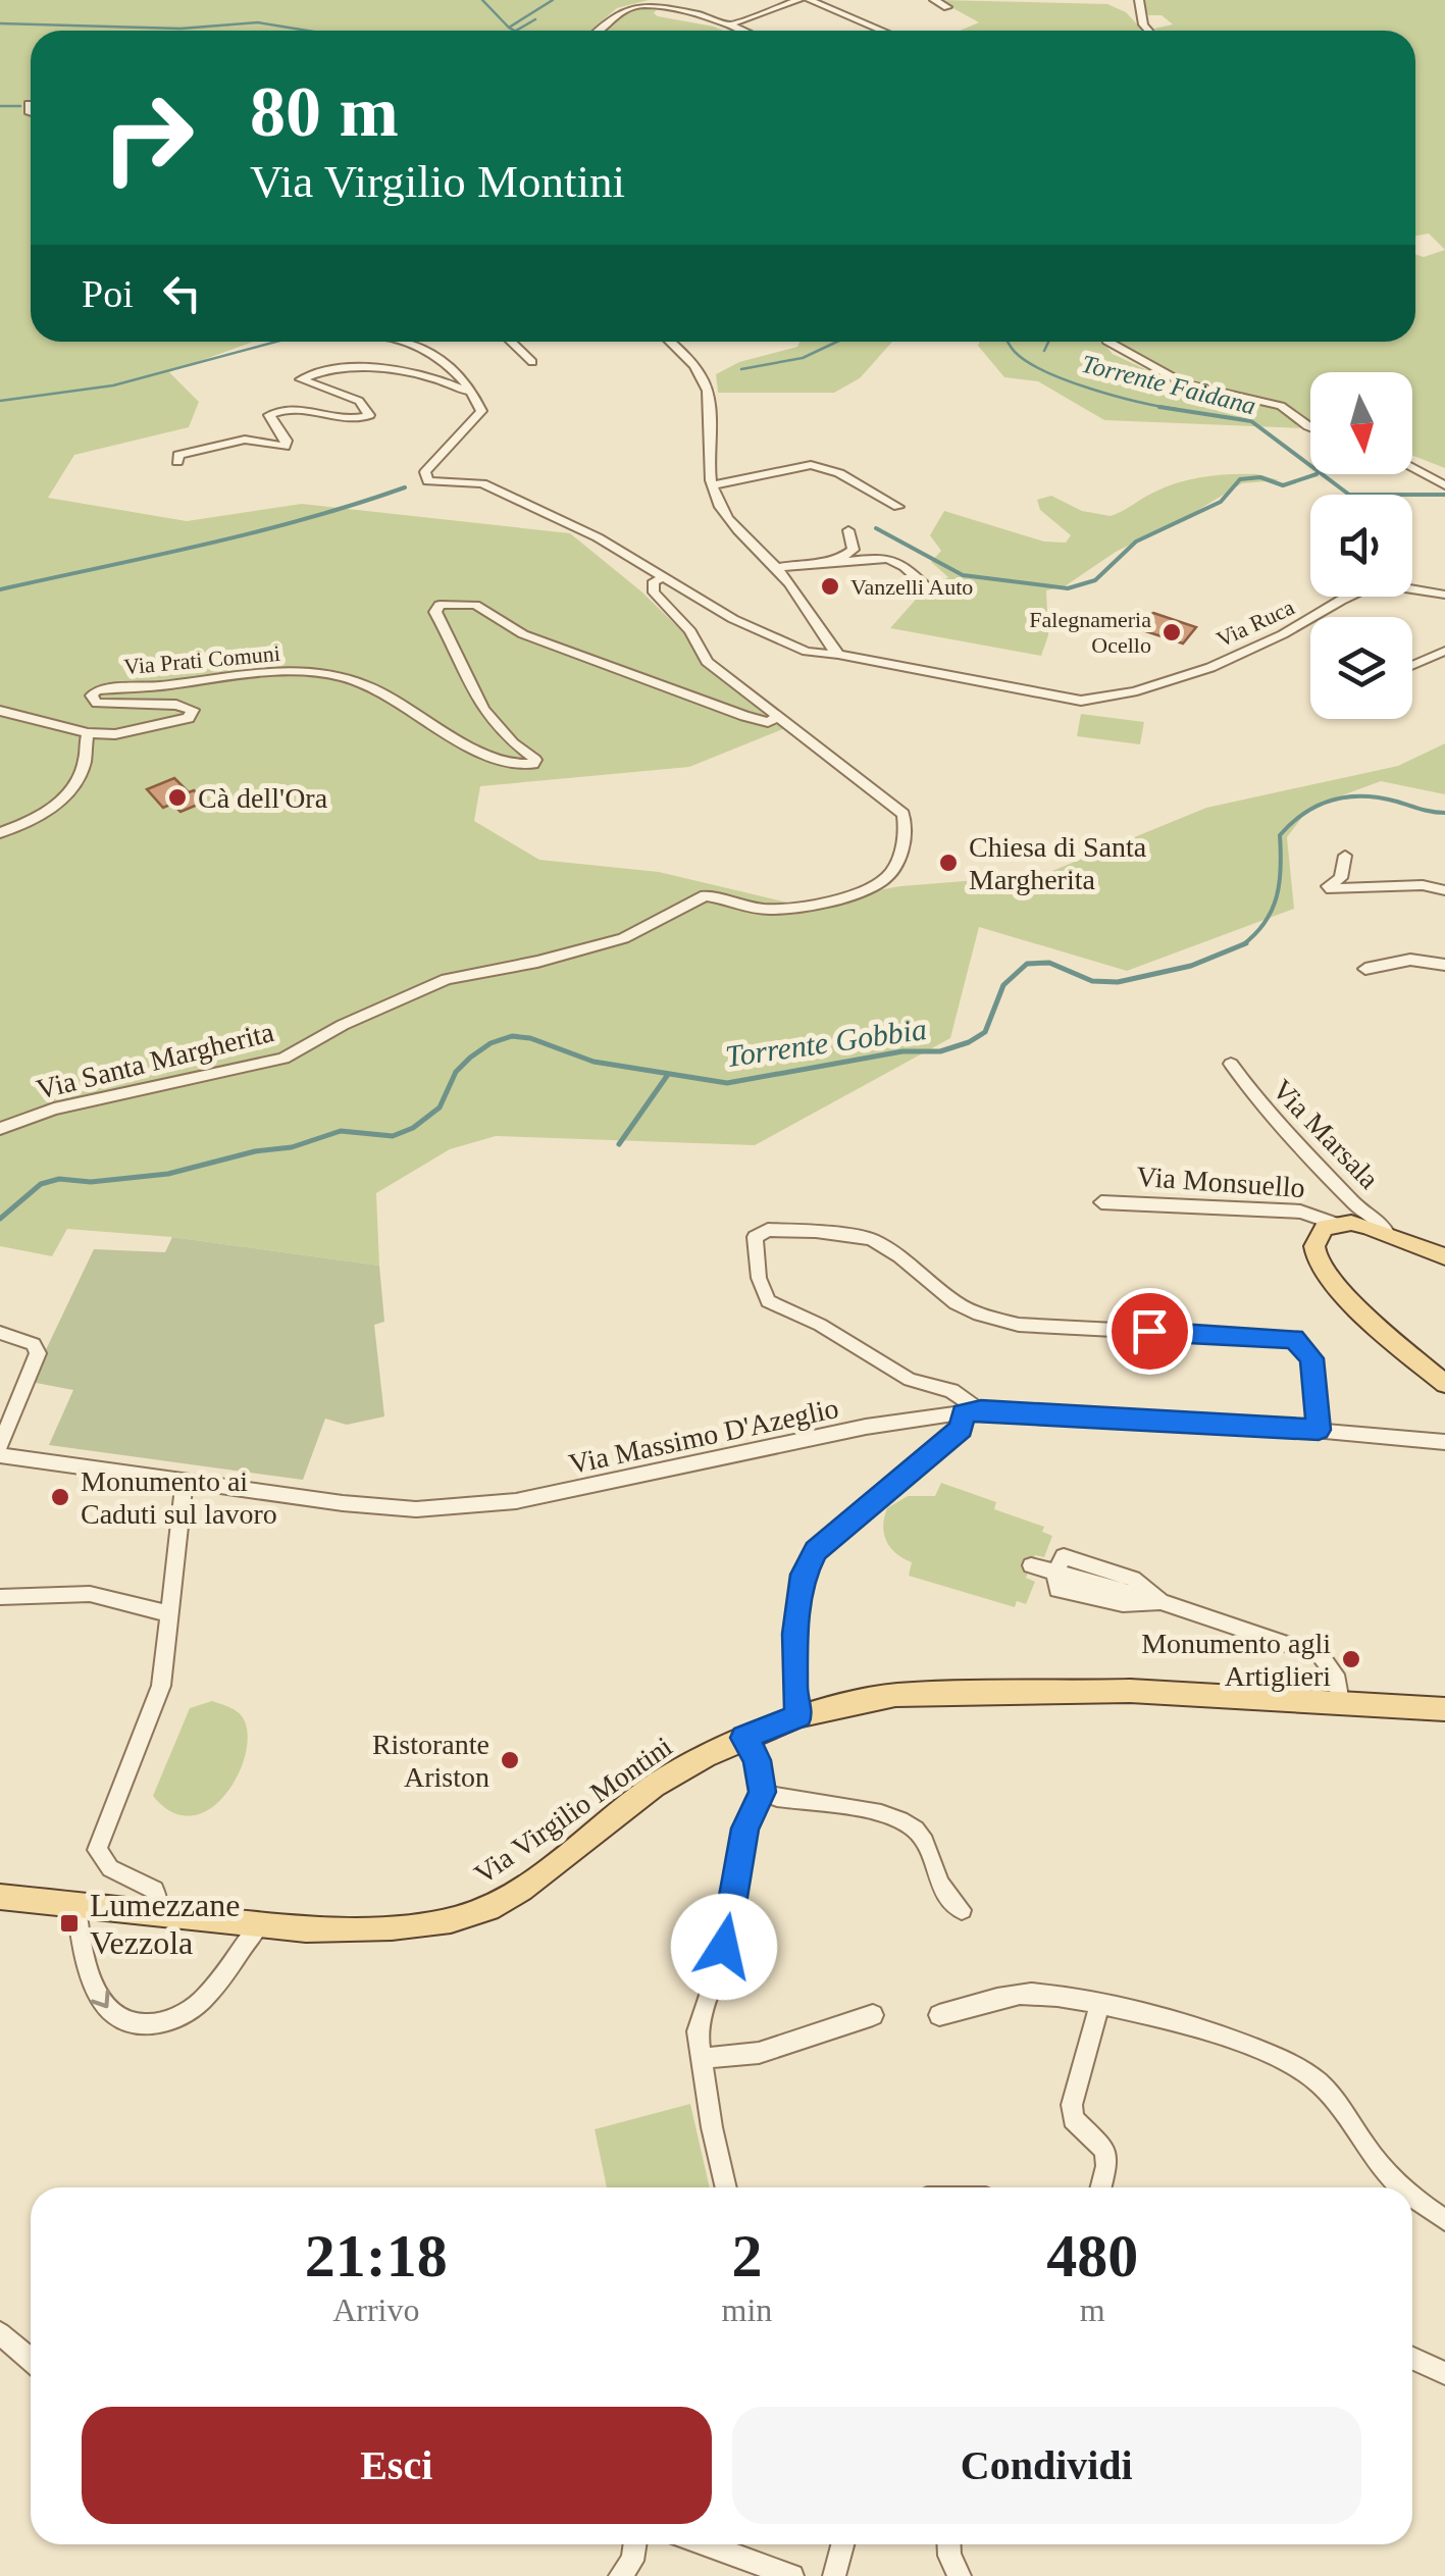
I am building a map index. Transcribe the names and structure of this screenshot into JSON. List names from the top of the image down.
{
  "streets": {
    "main road": ["Via Monsuello", "Via Virgilio Montini"],
    "street": [
      "Via Ruca",
      "Via Prati Comuni",
      "Via Santa Margherita",
      "Via Marsala",
      "Via Massimo D'Azeglio"
    ]
  },
  "crossings": [
    ["Via Ruca", "Via Santa Margherita"],
    ["Via Prati Comuni", "Via Santa Margherita"],
    ["Via Marsala", "Via Monsuello"]
  ],
  "water": ["Torrente Faidana", "Torrente Gobbia"],
  "places": {
    "other": [
      "Vanzelli Auto",
      "Falegnameria Ocello",
      "Cà dell'Ora",
      "Chiesa di Santa Margherita",
      "Monumento ai Caduti sul lavoro",
      "Monumento agli Artiglieri",
      "Ristorante Ariston"
    ],
    "transit": ["Lumezzane Vezzola"]
  },
  "north": "bottom",
  "page": {
    "turn": ["80 m", "Via Virgilio Montini"],
    "then": "Poi",
    "eta": [
      "21:18",
      "Arrivo",
      "2",
      "min",
      "480",
      "m"
    ],
    "buttons": ["Esci", "Condividi"]
  }
}
